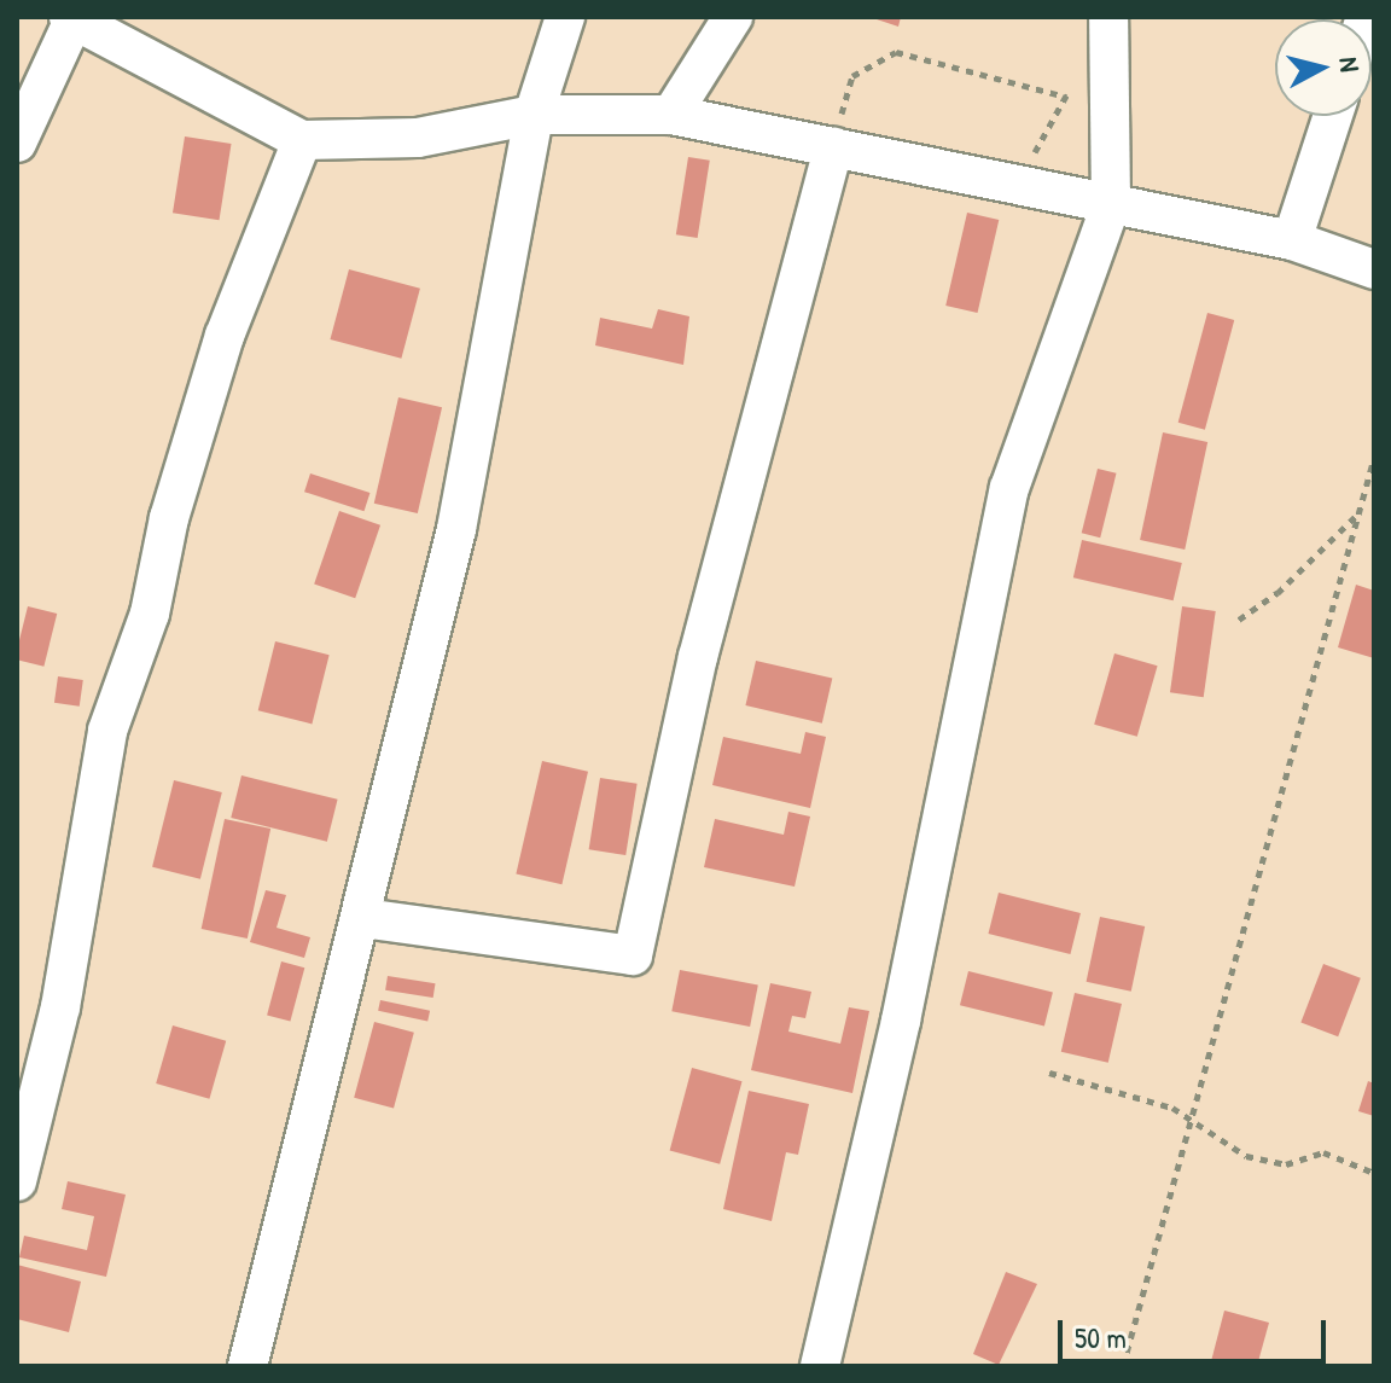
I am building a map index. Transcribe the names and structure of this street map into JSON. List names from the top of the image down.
{
  "scale_bar": "50 m",
  "north": "right"
}
